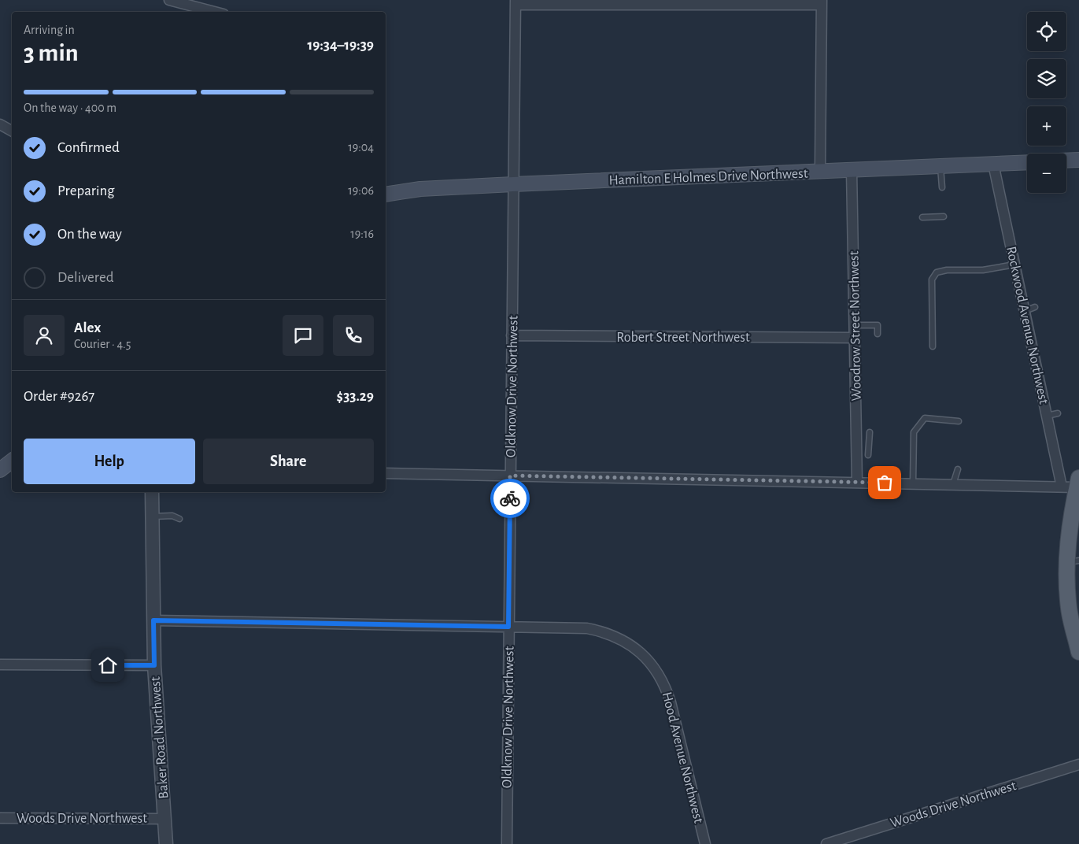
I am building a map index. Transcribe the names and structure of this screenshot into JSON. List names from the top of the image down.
{
  "streets": {
    "main road": ["Hamilton E Holmes Drive Northwest"],
    "street": [
      "Rockwood Avenue Northwest",
      "Woodrow Street Northwest",
      "Robert Street Northwest",
      "Oldknow Drive Northwest",
      "Baker Road Northwest",
      "Hood Avenue Northwest",
      "Woods Drive Northwest"
    ]
  },
  "crossings": [
    ["Hamilton E Holmes Drive Northwest", "Rockwood Avenue Northwest"],
    ["Hamilton E Holmes Drive Northwest", "Woodrow Street Northwest"],
    ["Hamilton E Holmes Drive Northwest", "Oldknow Drive Northwest"],
    ["Woodrow Street Northwest", "Robert Street Northwest"],
    ["Robert Street Northwest", "Oldknow Drive Northwest"],
    ["Oldknow Drive Northwest", "Hood Avenue Northwest"],
    ["Baker Road Northwest", "Hood Avenue Northwest"],
    ["Baker Road Northwest", "Woods Drive Northwest"]
  ],
  "page": {
    "map_buttons": ["+", "−"],
    "heading": ["3 min", "Arriving in", "19:34–19:39"],
    "panel": [
      "Alex",
      "Courier · 4.5",
      "Order #9267",
      "$33.29"
    ],
    "bar": "On the way · 400 m",
    "list": [
      ["Confirmed", "19:04"],
      ["Preparing", "19:06"],
      ["On the way", "19:16"],
      "Delivered"
    ],
    "buttons": ["Help", "Share"]
  }
}
